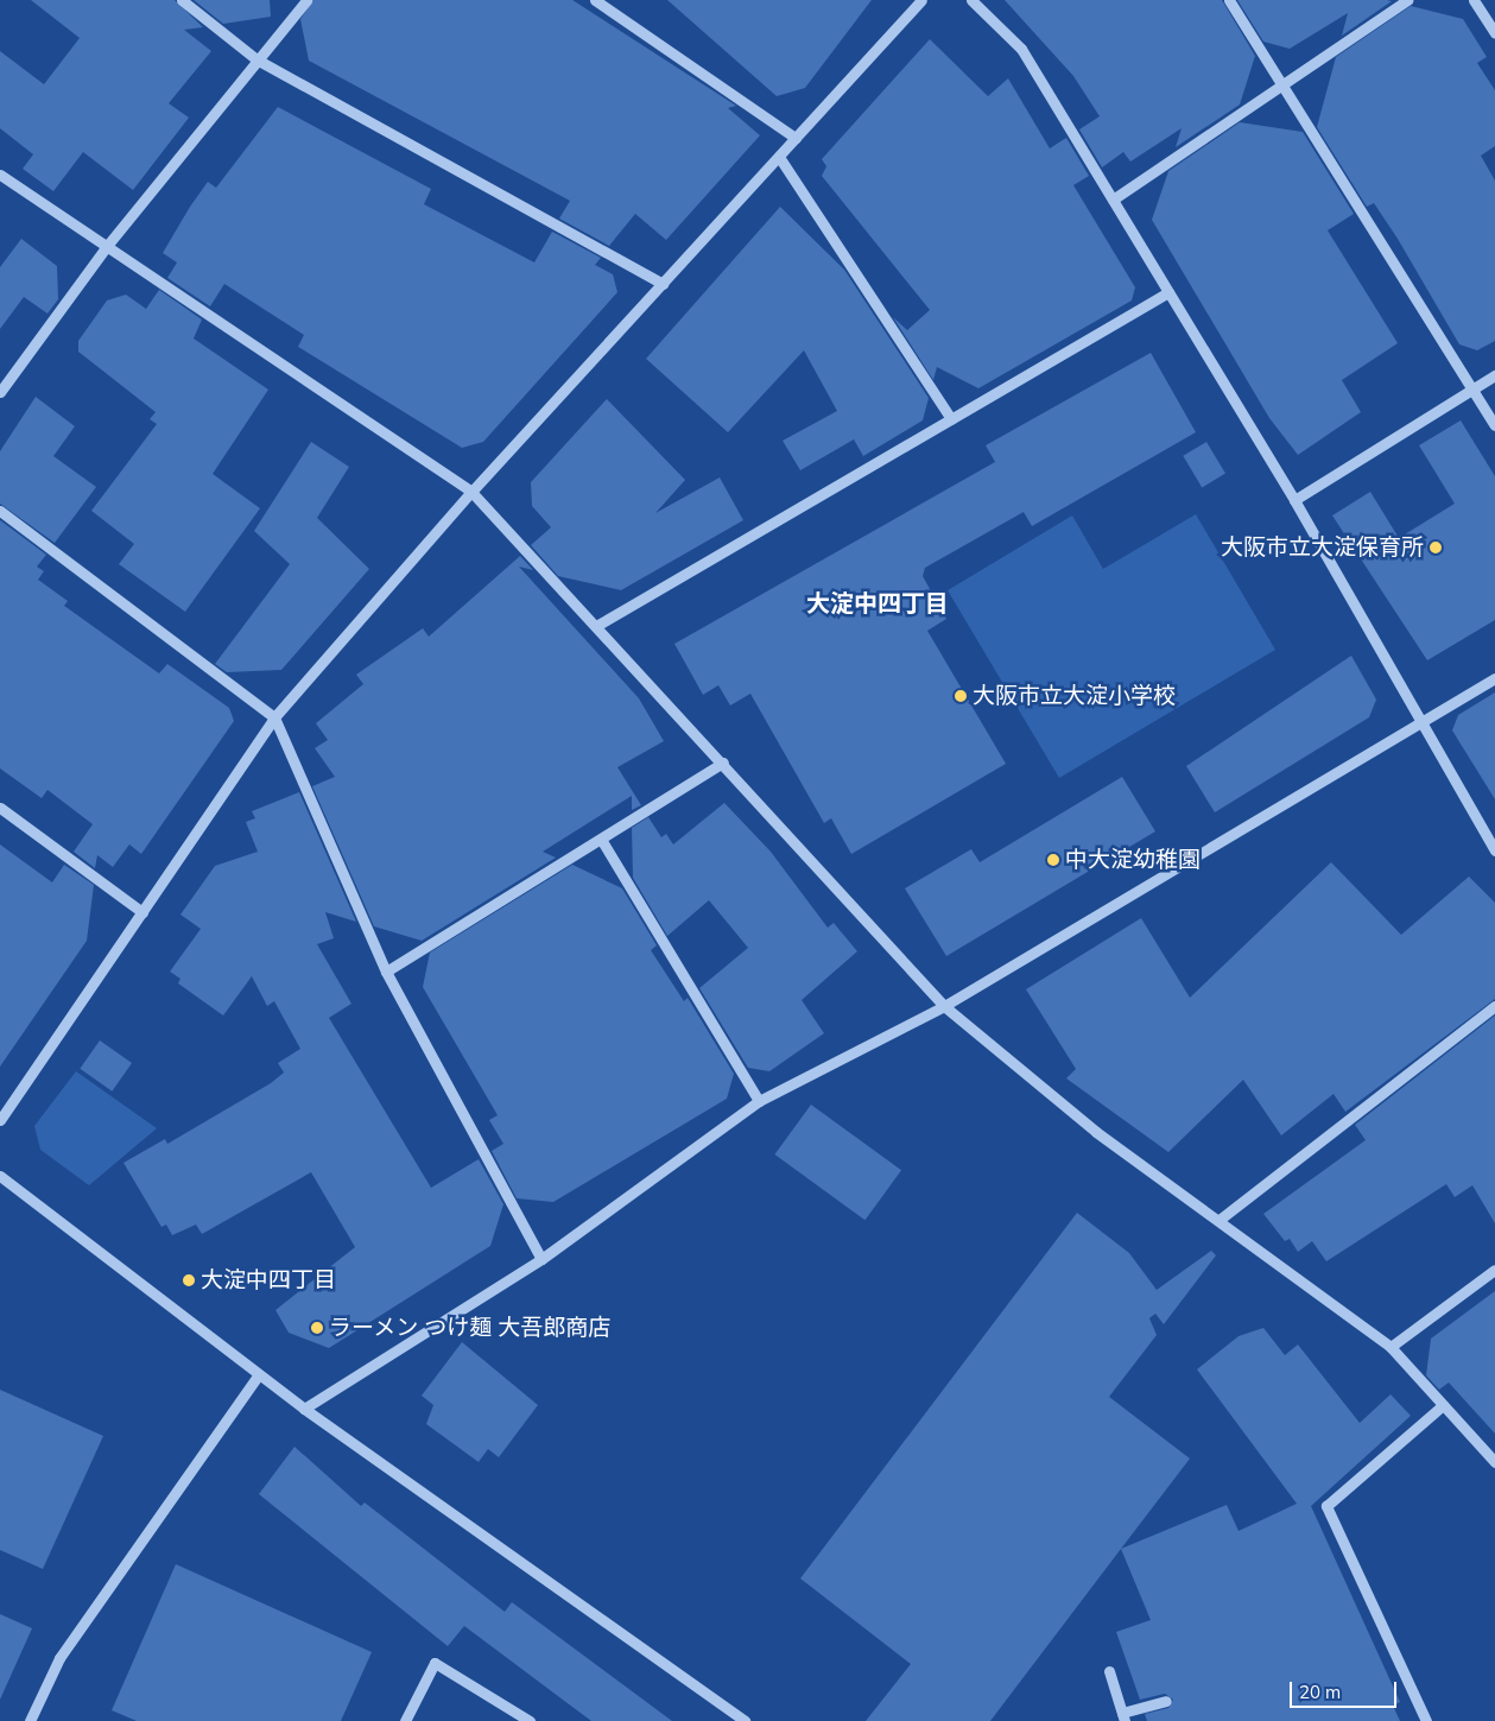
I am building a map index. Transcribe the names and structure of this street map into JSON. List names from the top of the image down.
{
  "districts": ["大淀中四丁目"],
  "places": [
    "大阪市立大淀保育所",
    "大阪市立大淀小学校",
    "中大淀幼稚園",
    "大淀中四丁目",
    "ラーメン つけ麺 大吾郎商店"
  ],
  "scale_bar": "20 m"
}
